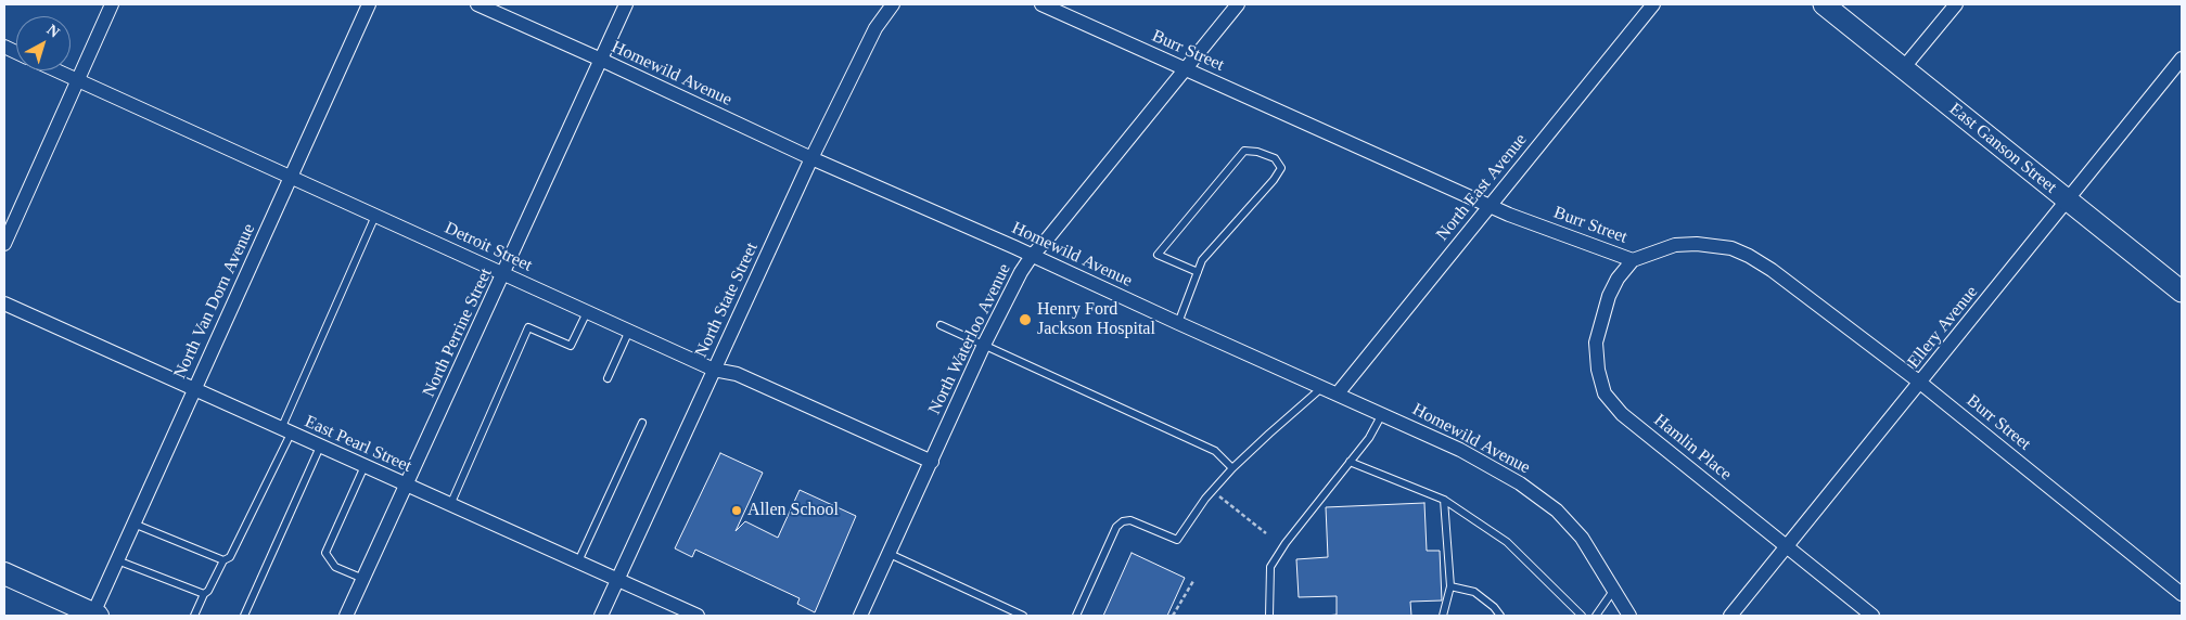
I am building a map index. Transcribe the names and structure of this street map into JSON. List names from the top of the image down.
{
  "streets": {
    "street": [
      "Burr Street",
      "Homewild Avenue",
      "East Ganson Street",
      "North East Avenue",
      "Detroit Street",
      "North State Street",
      "North Van Dorn Avenue",
      "Ellery Avenue",
      "North Perrine Street",
      "North Waterloo Avenue",
      "East Pearl Street",
      "Hamlin Place"
    ]
  },
  "crossings": [
    ["Burr Street", "North East Avenue"],
    ["Burr Street", "Ellery Avenue"],
    ["Burr Street", "North Waterloo Avenue"],
    ["Burr Street", "Hamlin Place"],
    ["Homewild Avenue", "North East Avenue"],
    ["Homewild Avenue", "North State Street"],
    ["Homewild Avenue", "North Perrine Street"],
    ["Homewild Avenue", "North Waterloo Avenue"],
    ["East Ganson Street", "Ellery Avenue"],
    ["Detroit Street", "North State Street"],
    ["Detroit Street", "North Van Dorn Avenue"],
    ["Detroit Street", "North Perrine Street"],
    ["Detroit Street", "North Waterloo Avenue"],
    ["North State Street", "East Pearl Street"],
    ["North Van Dorn Avenue", "East Pearl Street"],
    ["Ellery Avenue", "Hamlin Place"],
    ["North Perrine Street", "East Pearl Street"]
  ],
  "places": ["Henry Ford Jackson Hospital", "Allen School"],
  "north": "top right"
}
